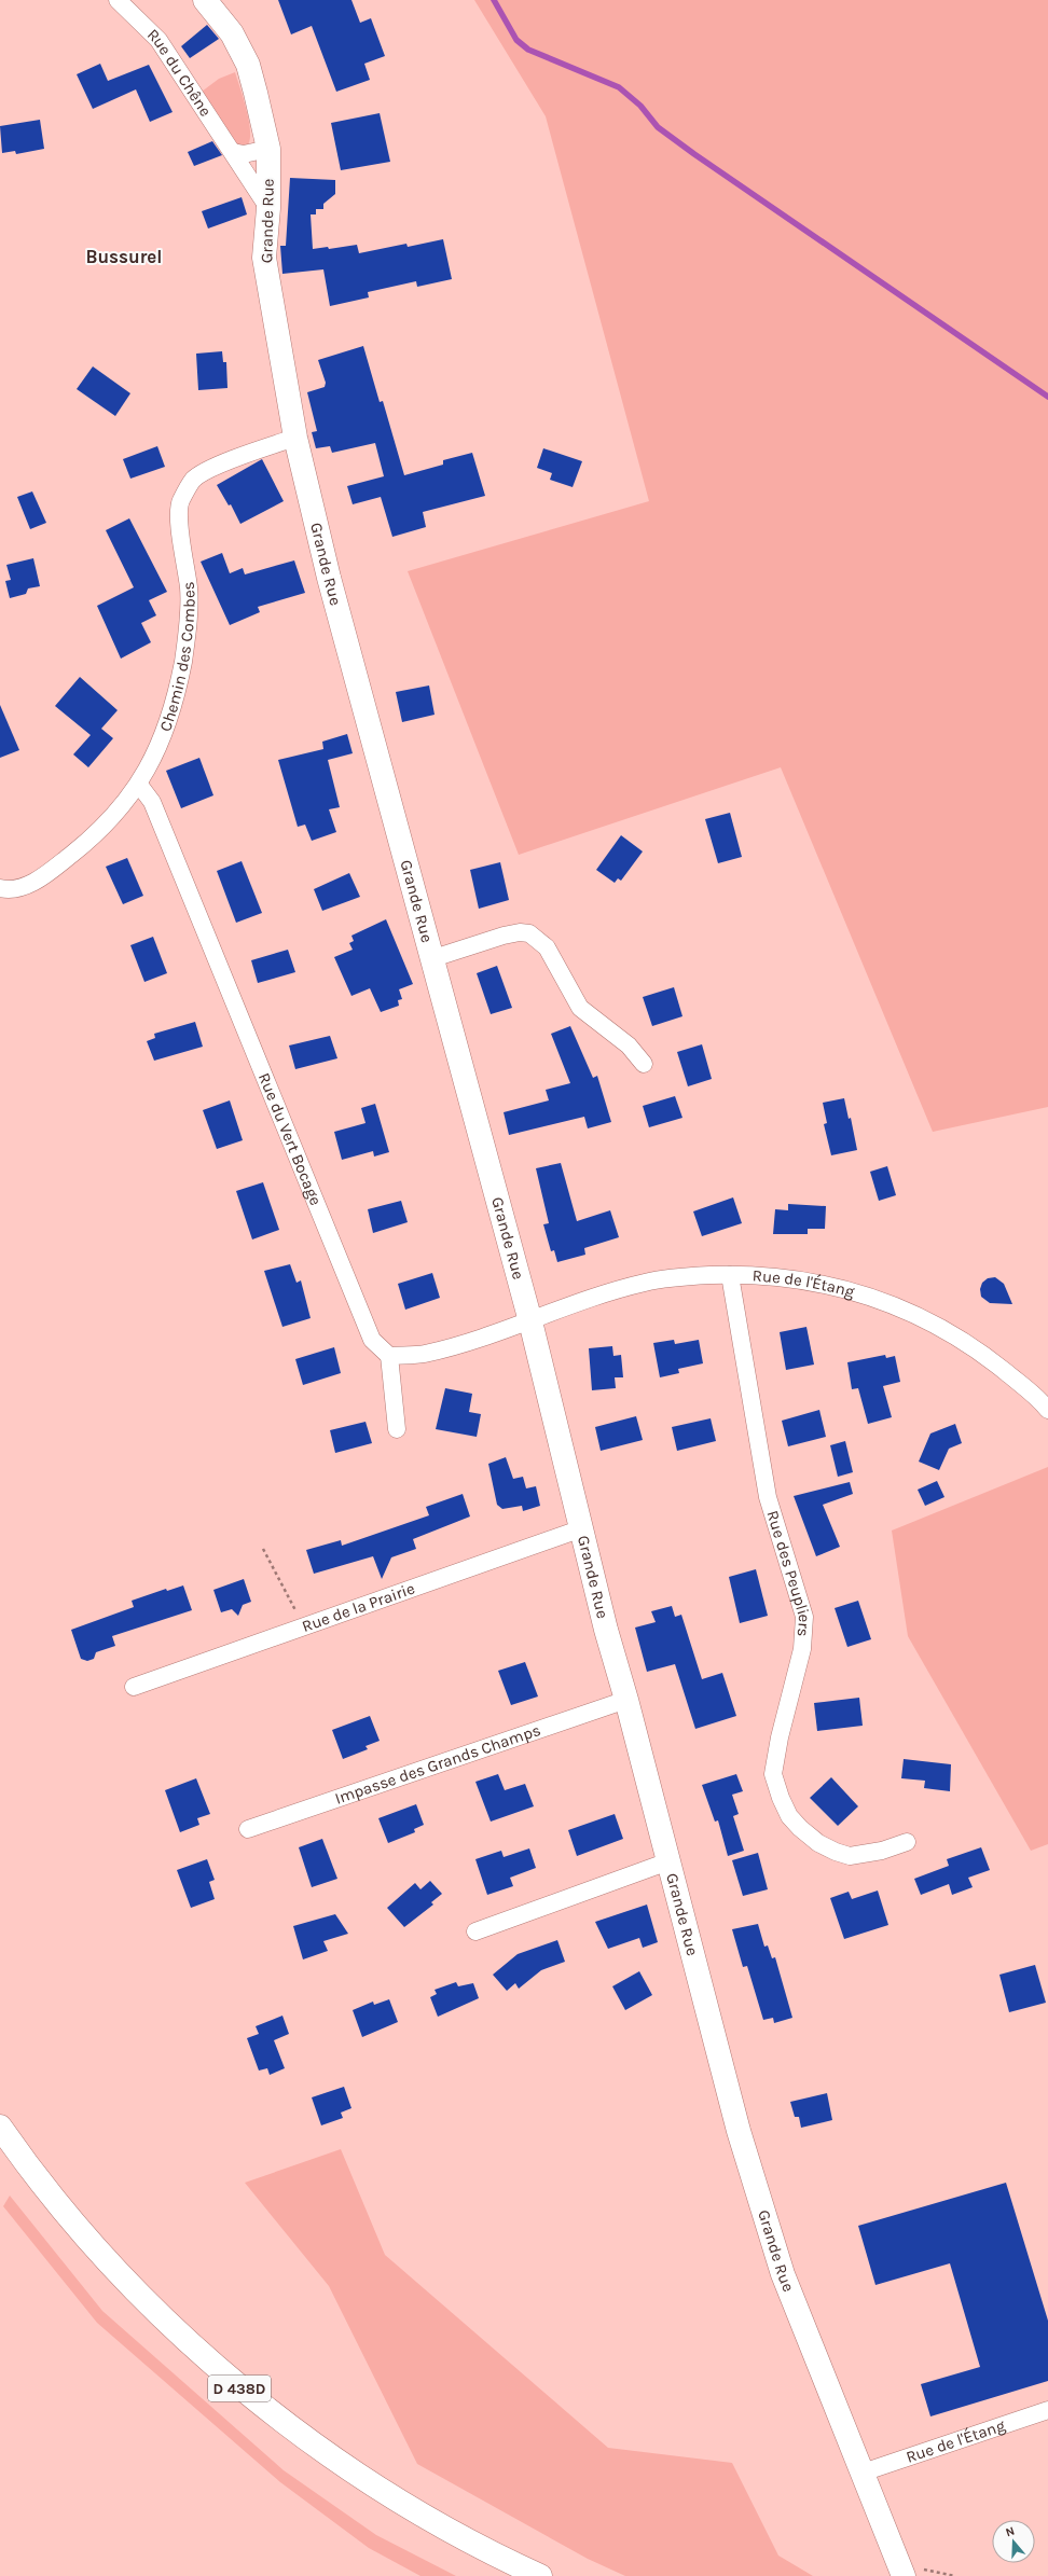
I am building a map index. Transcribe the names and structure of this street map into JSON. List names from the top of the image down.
{
  "streets": {
    "street": [
      "Rue du Chêne",
      "Grande Rue",
      "Chemin des Combes",
      "Rue du Vert Bocage",
      "Rue de l'Étang",
      "Rue des Peupliers",
      "Rue de la Prairie",
      "Impasse des Grands Champs",
      "D 438D"
    ]
  },
  "crossings": [
    ["Rue du Chêne", "Grande Rue"],
    ["Grande Rue", "Chemin des Combes"],
    ["Grande Rue", "Rue de l'Étang"],
    ["Grande Rue", "Rue de la Prairie"],
    ["Grande Rue", "Impasse des Grands Champs"],
    ["Chemin des Combes", "Rue du Vert Bocage"],
    ["Rue de l'Étang", "Rue des Peupliers"]
  ],
  "districts": ["Bussurel"],
  "north": "top"
}
